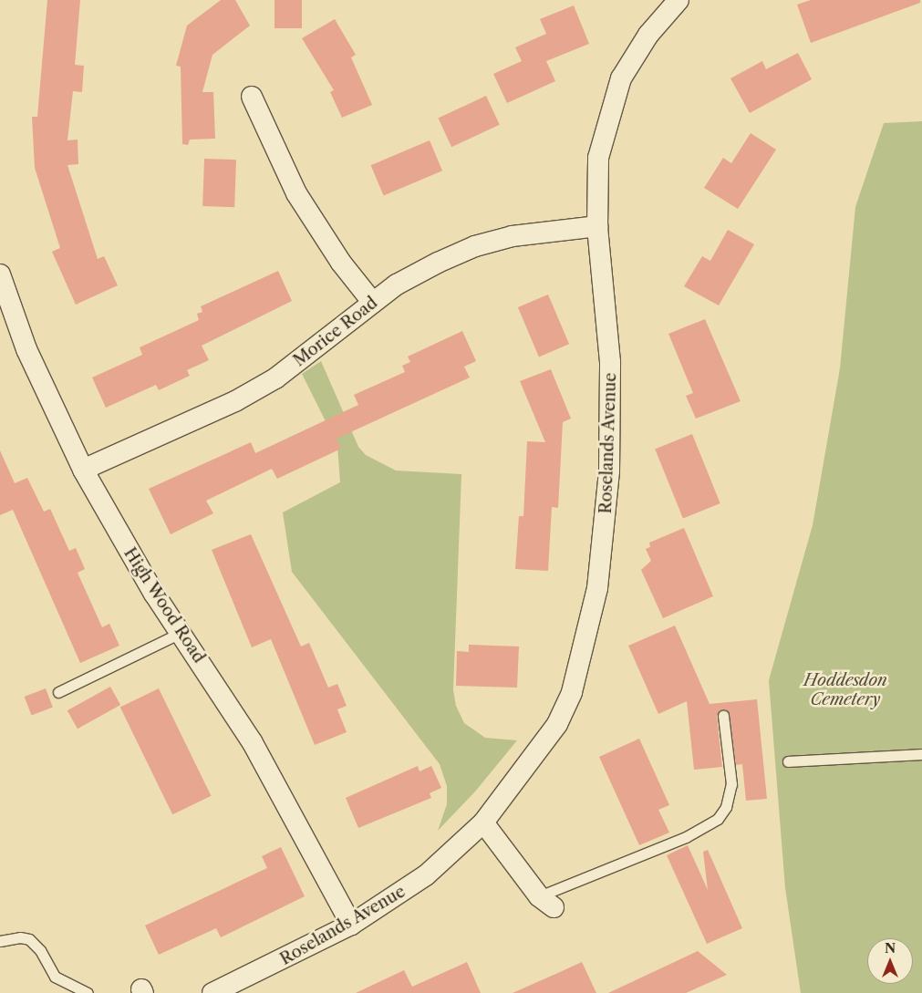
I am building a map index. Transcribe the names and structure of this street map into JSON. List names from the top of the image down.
{
  "streets": {
    "street": ["Morice Road", "Roselands Avenue", "High Wood Road"]
  },
  "crossings": [
    ["Morice Road", "Roselands Avenue"],
    ["Morice Road", "High Wood Road"],
    ["Roselands Avenue", "High Wood Road"]
  ],
  "parks": ["Hoddesdon Cemetery"],
  "north": "top"
}
